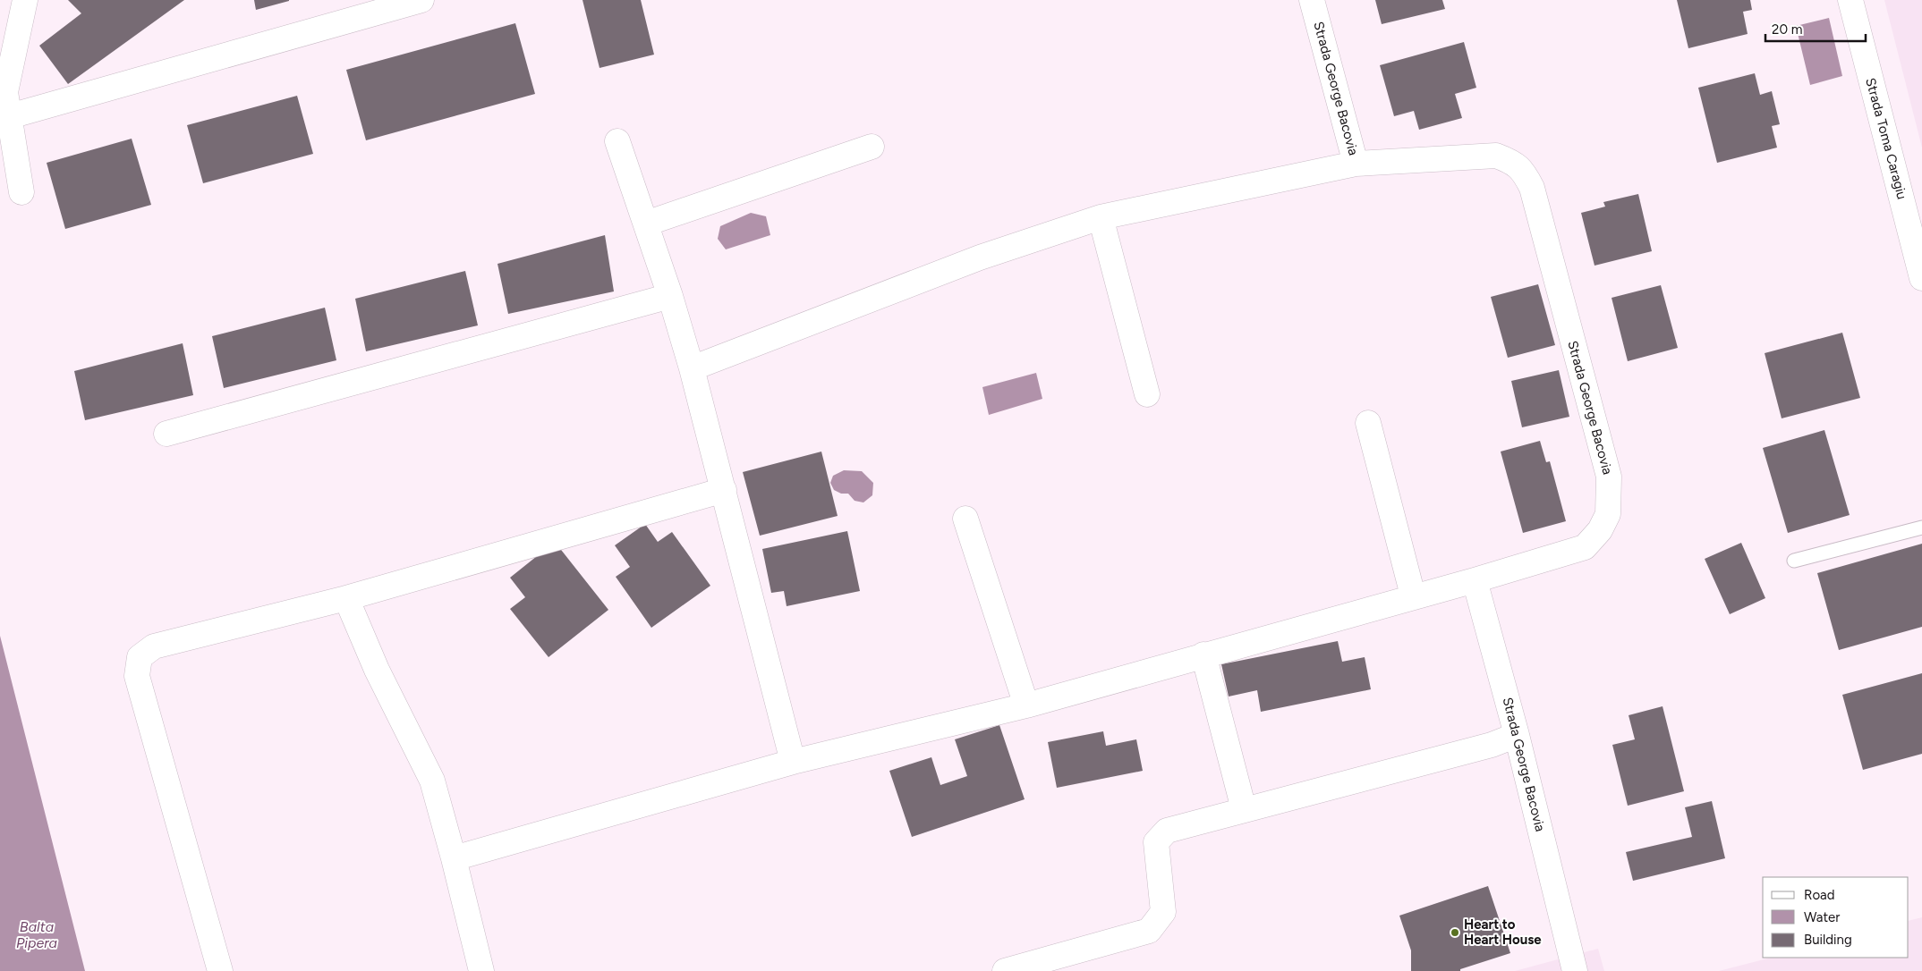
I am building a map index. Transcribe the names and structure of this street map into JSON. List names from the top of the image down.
{
  "streets": {
    "street": ["Strada George Bacovia", "Strada Toma Caragiu"]
  },
  "water": ["Balta Pipera"],
  "places": ["Heart to Heart House"],
  "legend": ["Road", "Water", "Building"],
  "scale_bar": "20 m"
}
